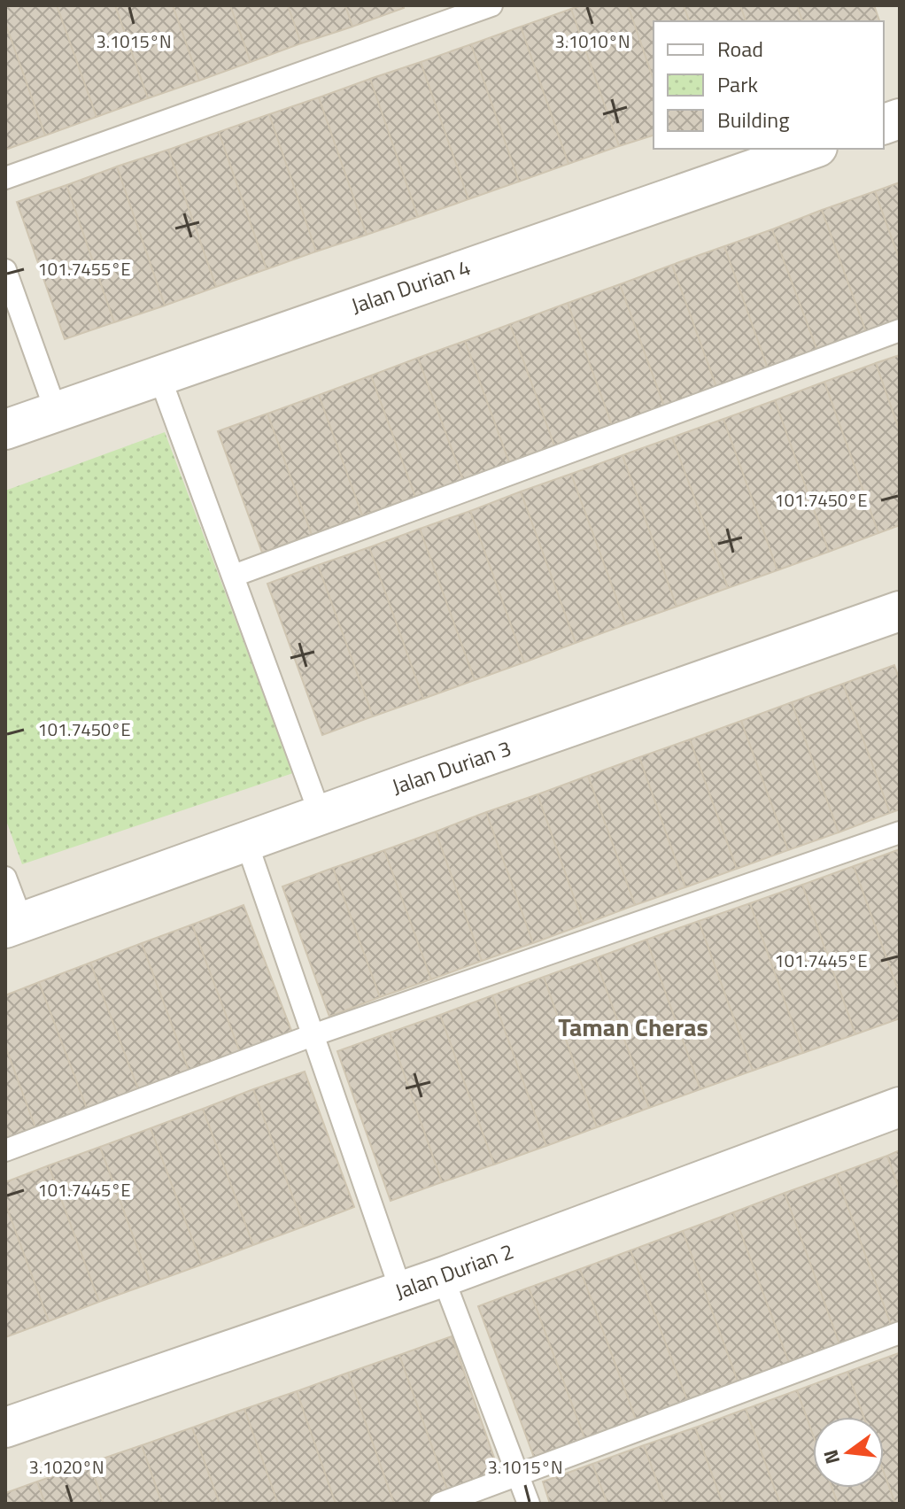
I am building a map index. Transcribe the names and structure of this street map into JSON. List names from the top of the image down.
{
  "streets": {
    "street": ["Jalan Durian 4", "Jalan Durian 3", "Jalan Durian 2"]
  },
  "districts": ["Taman Cheras"],
  "legend": ["Road", "Park", "Building"],
  "north": "left",
  "coordinates": [
    "3.1015°N",
    "3.1010°N",
    "101.7455°E",
    "101.7450°E",
    "101.7445°E",
    "3.1020°N"
  ]
}
